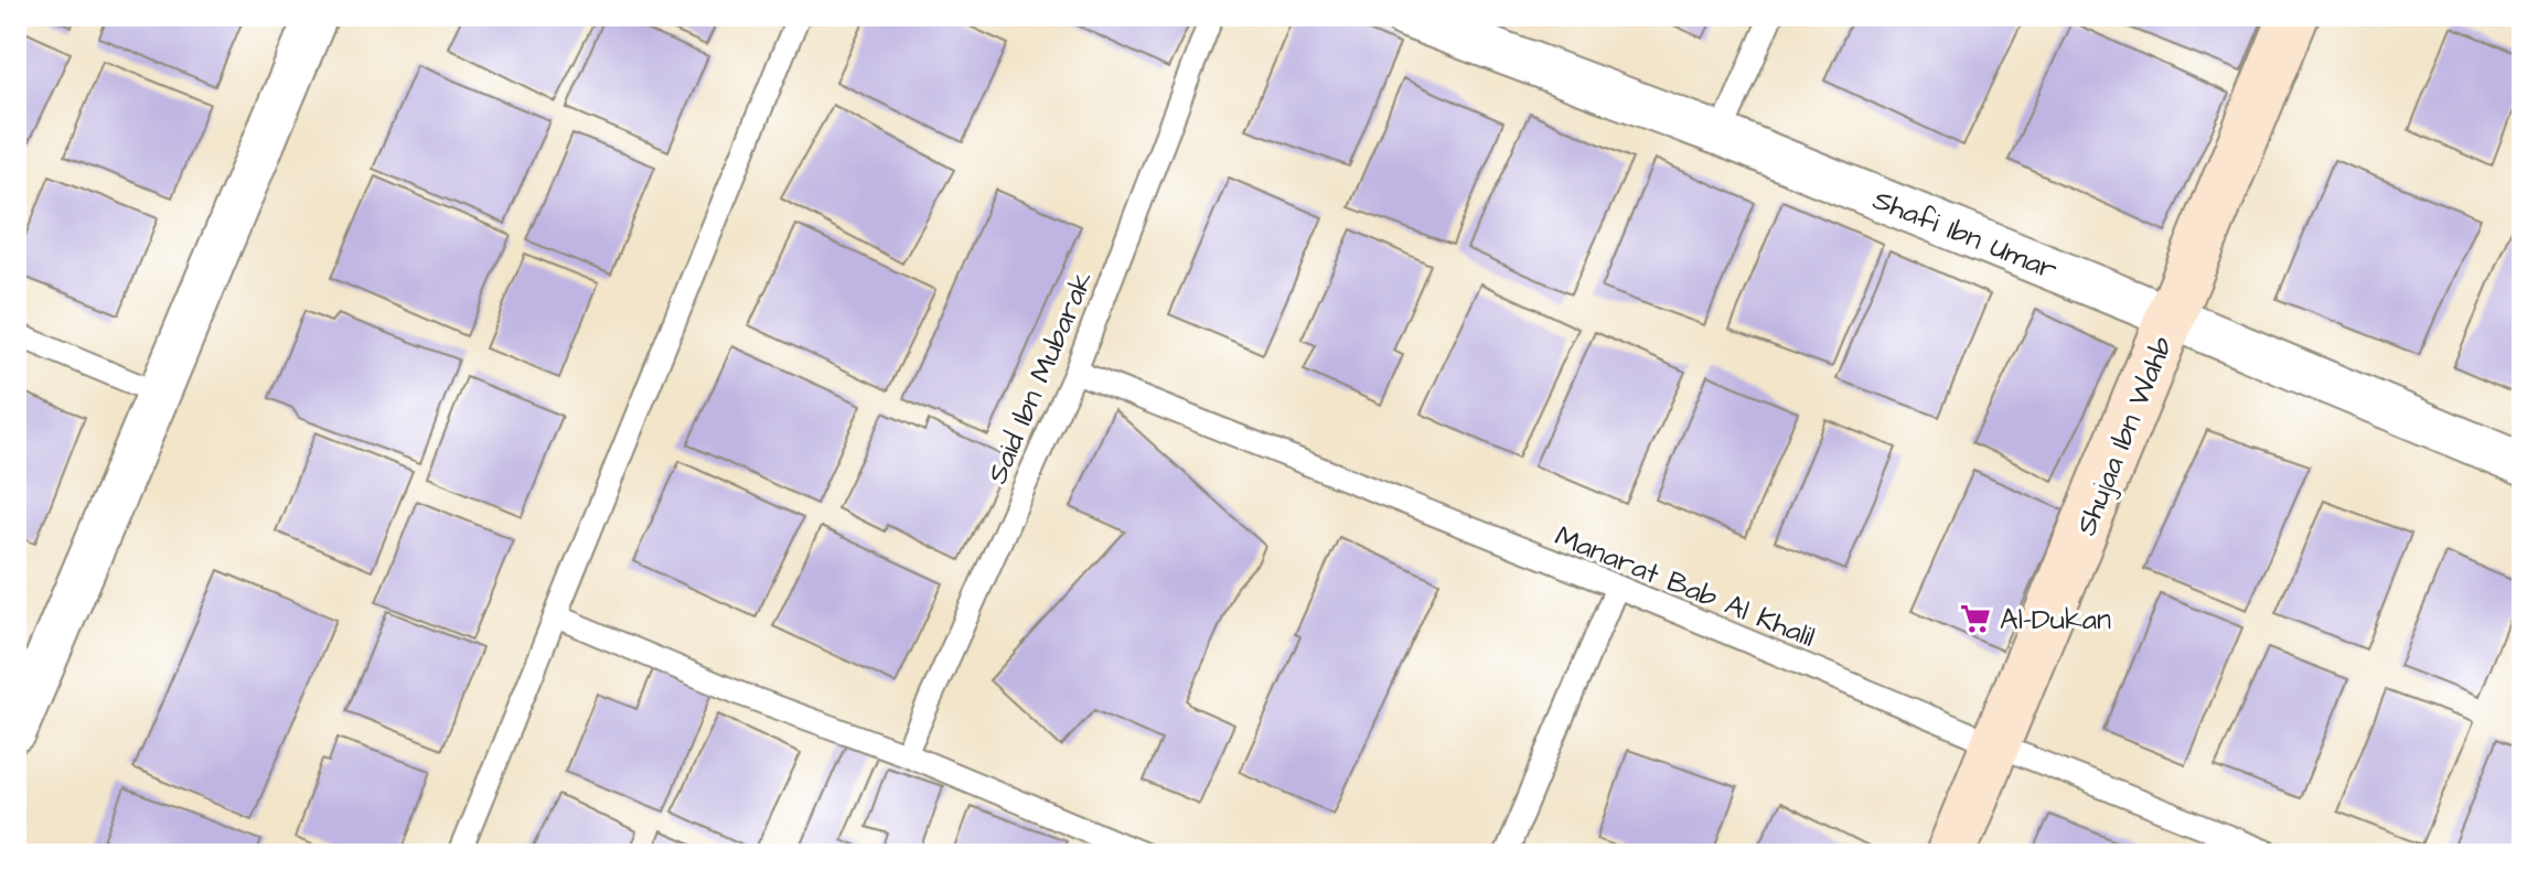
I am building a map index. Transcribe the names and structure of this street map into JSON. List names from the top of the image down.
{
  "streets": {
    "street": ["Shafi Ibn Umar", "Shujaa Ibn Wahb"],
    "lane": ["Said Ibn Mubarak", "Manarat Bab Al Khalil"]
  },
  "crossings": [
    ["Shafi Ibn Umar", "Shujaa Ibn Wahb"],
    ["Said Ibn Mubarak", "Manarat Bab Al Khalil"],
    ["Shujaa Ibn Wahb", "Manarat Bab Al Khalil"]
  ],
  "places": {
    "supermarket": ["Al-Dukan"]
  }
}
